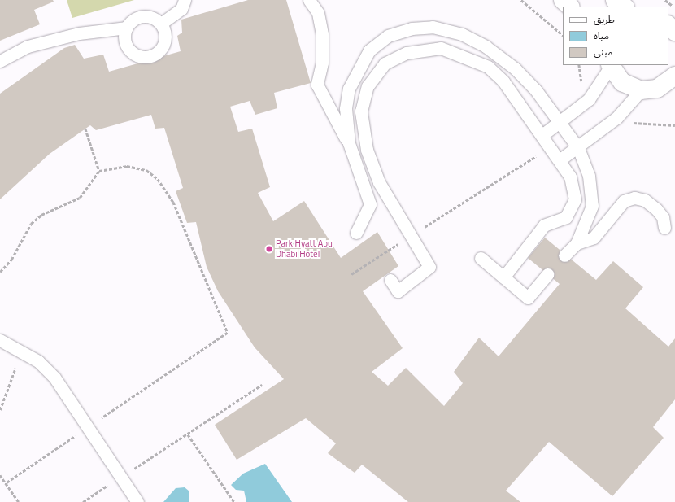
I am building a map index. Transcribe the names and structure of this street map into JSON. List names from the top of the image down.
{
  "places": ["Park Hyatt Abu Dhabi Hotel"],
  "legend": ["طريق", "مياه", "مبنى"]
}
